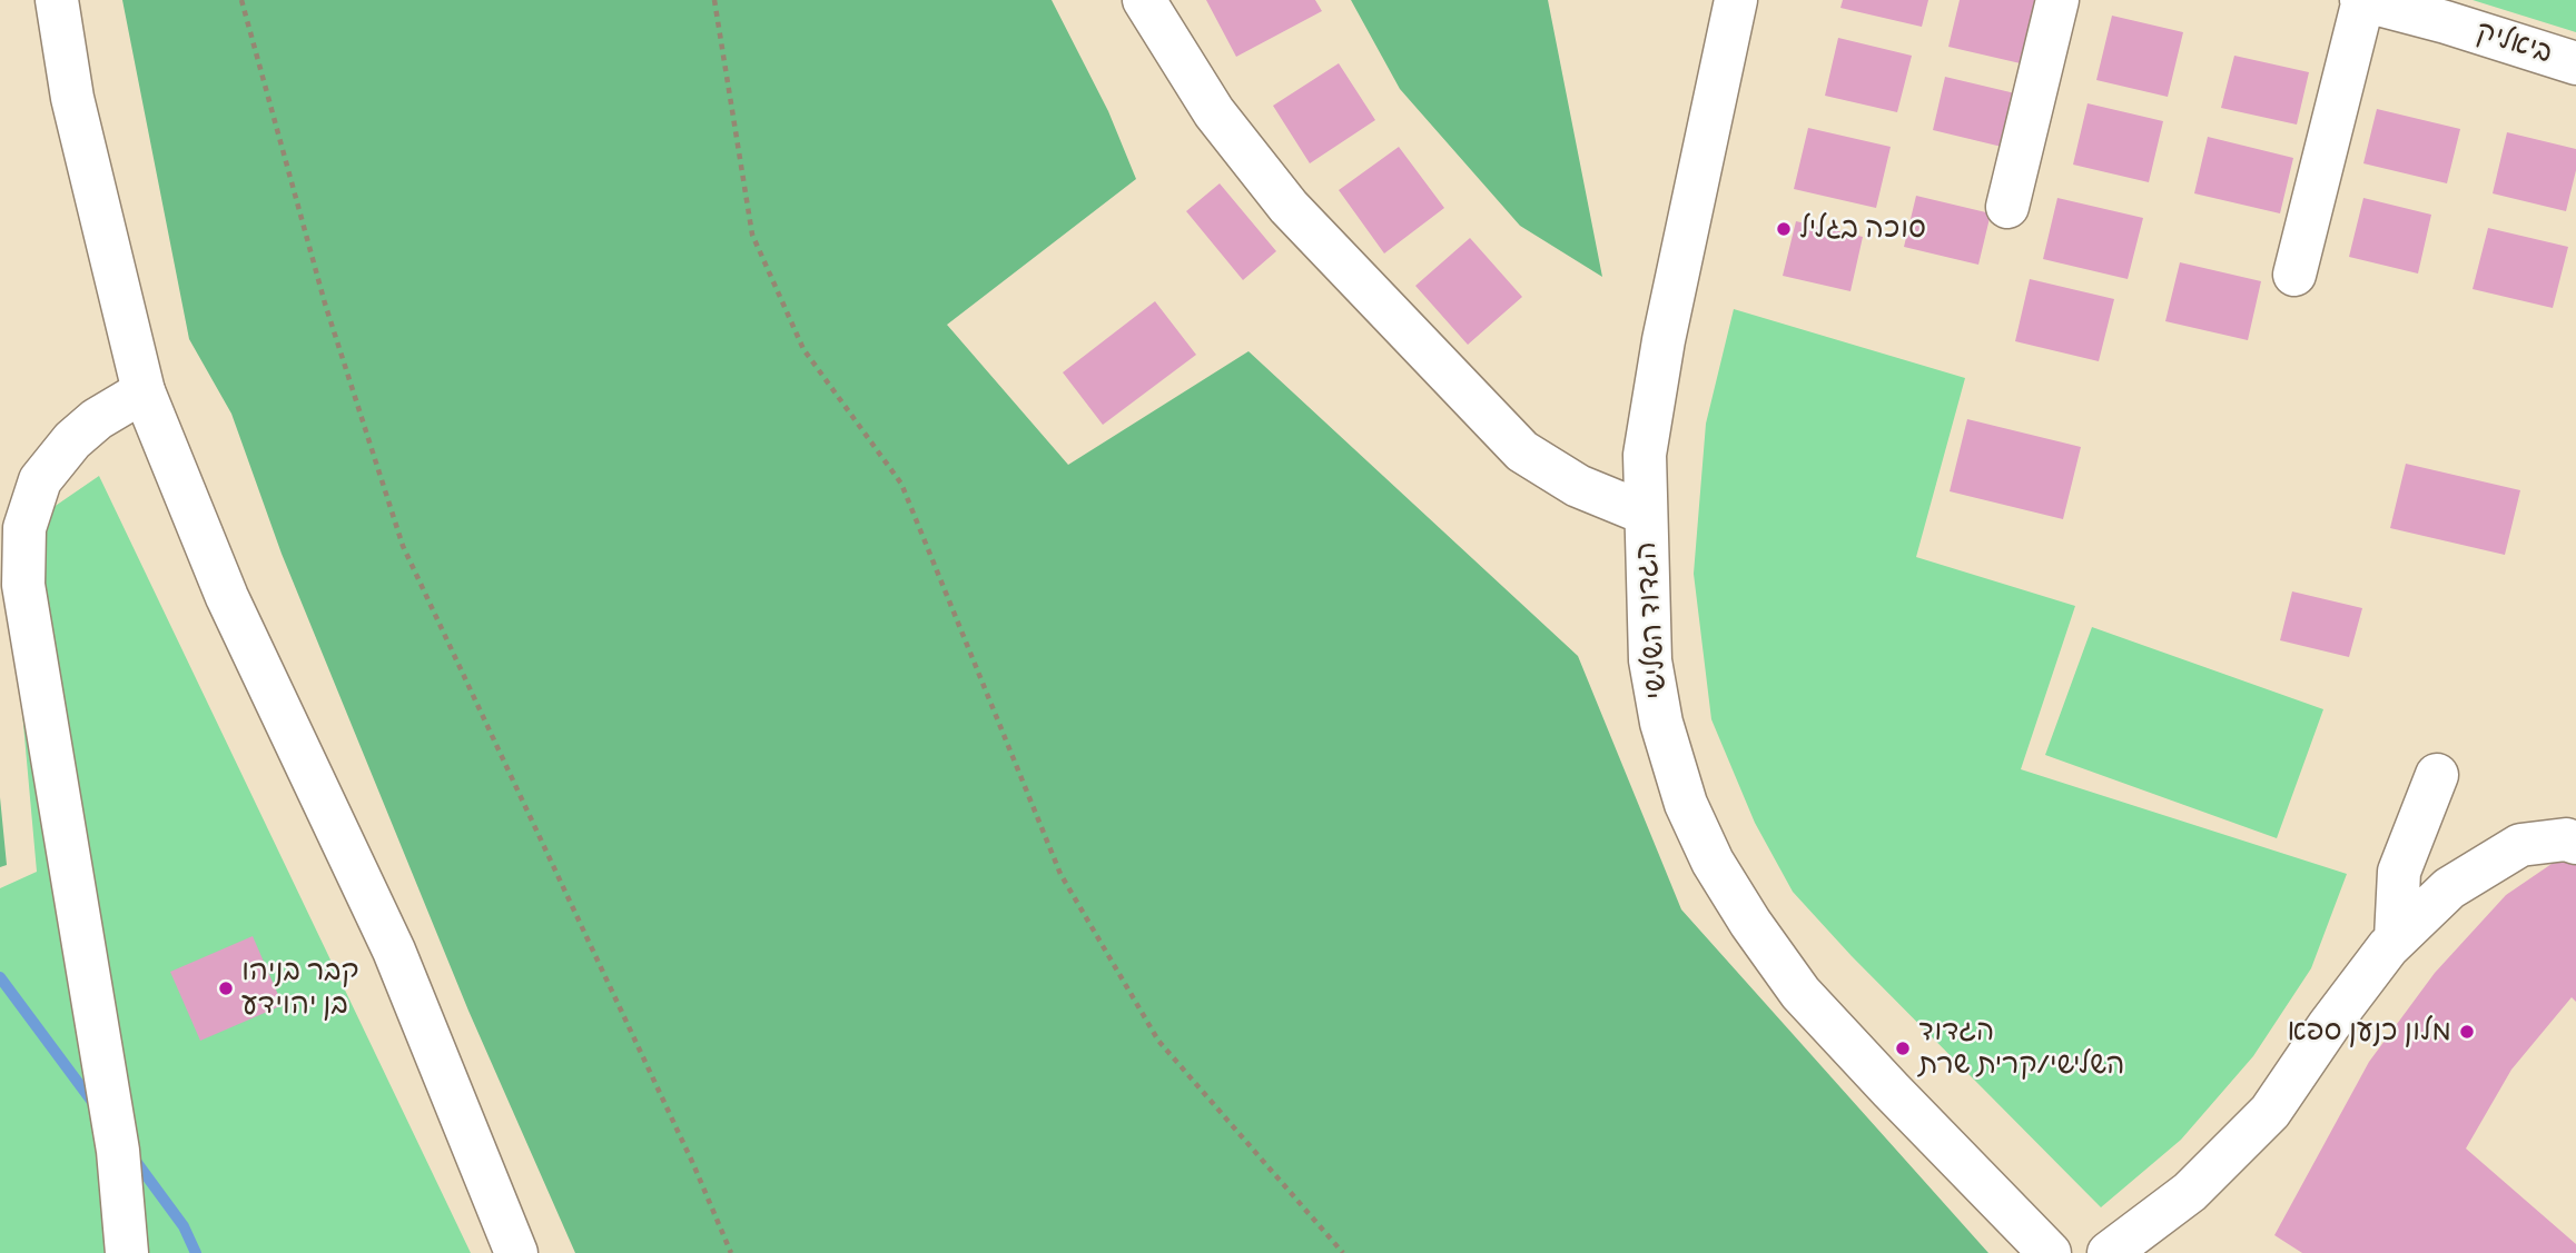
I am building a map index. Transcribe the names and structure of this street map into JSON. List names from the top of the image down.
{
  "streets": {
    "street": ["ביאליק", "הגדוד השלישי"]
  },
  "places": [
    "סוכה בגליל",
    "קבר בניהו בן יהוידע",
    "מלון כנען ספא",
    "הגדוד השלישי/קרית שרת"
  ]
}
